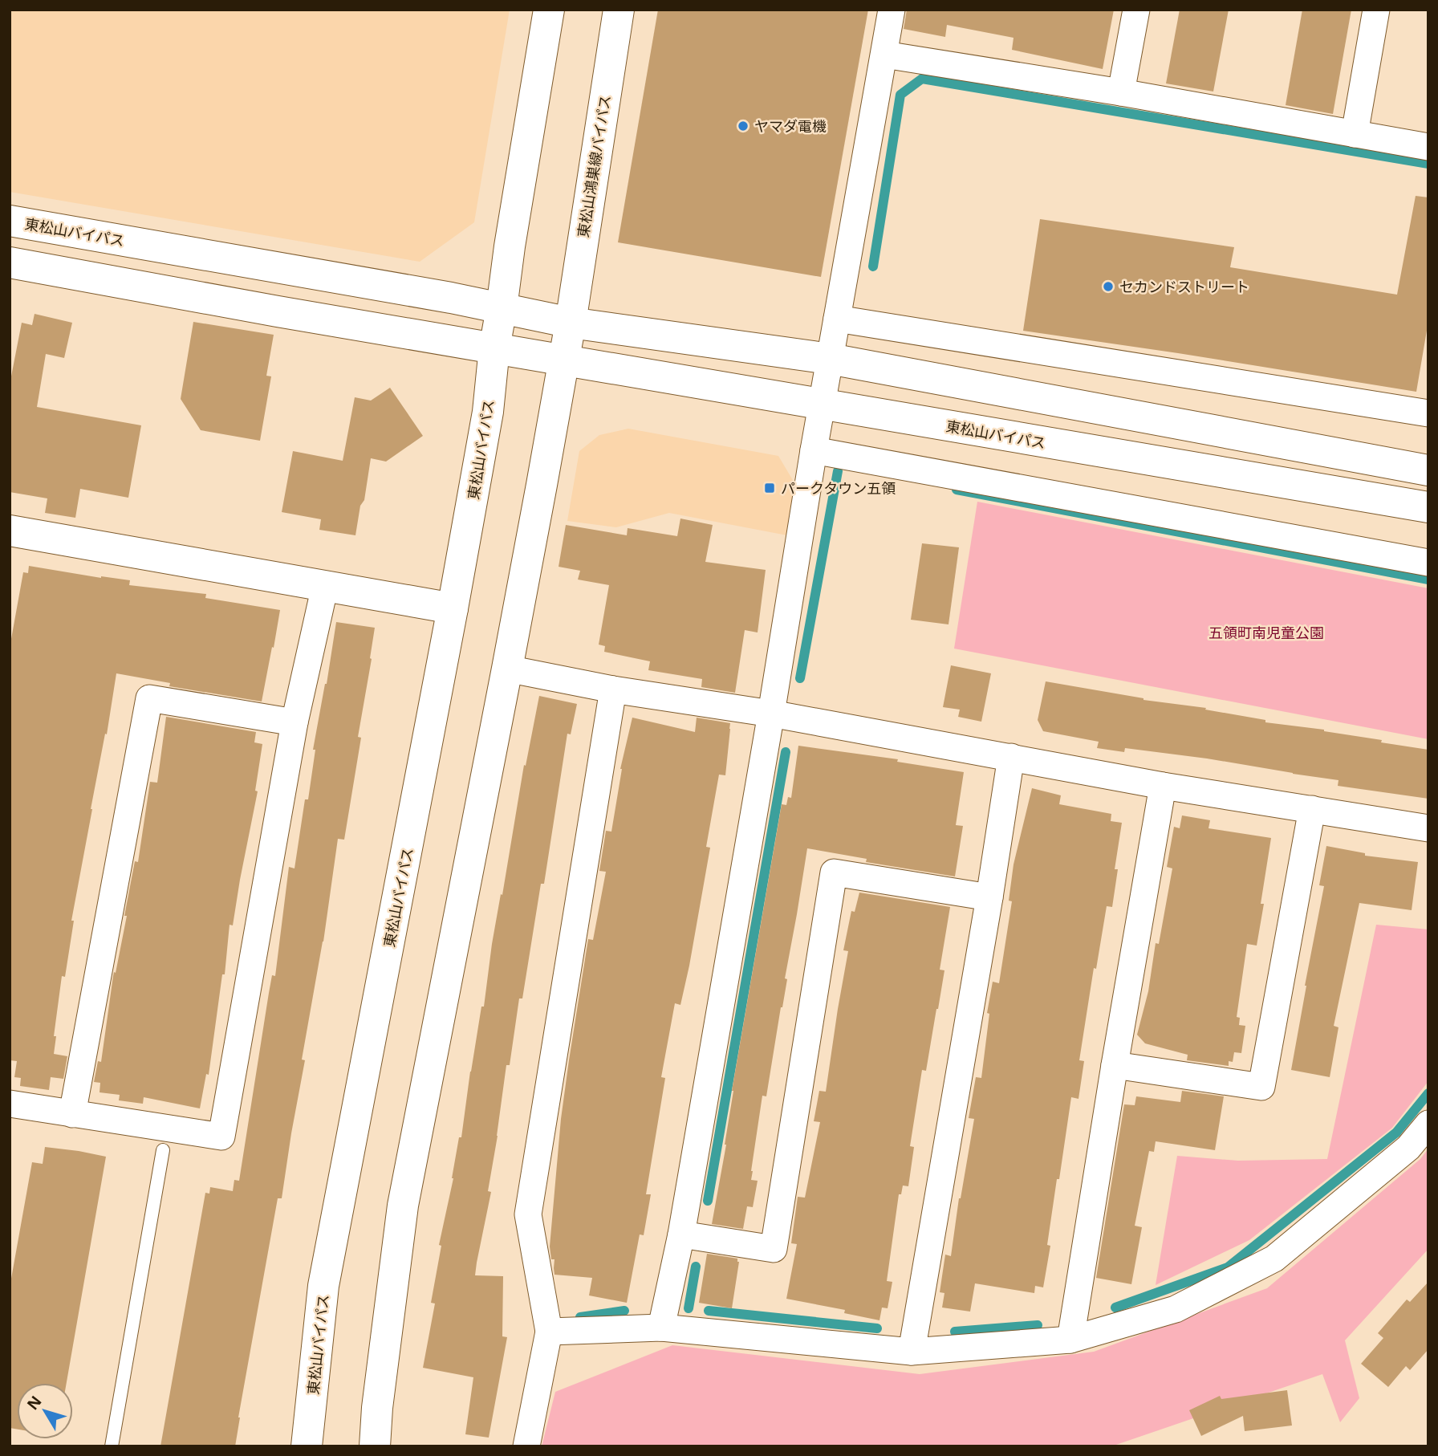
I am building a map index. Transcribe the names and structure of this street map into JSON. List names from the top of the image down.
{
  "streets": {
    "main road": ["東松山鴻巣線バイパス", "東松山バイパス"]
  },
  "crossings": [
    ["東松山鴻巣線バイパス", "東松山バイパス"]
  ],
  "parks": ["五領町南児童公園"],
  "places": {
    "other": ["ヤマダ電機", "セカンドストリート"],
    "transit": ["パークタウン五領"]
  },
  "north": "top left"
}
